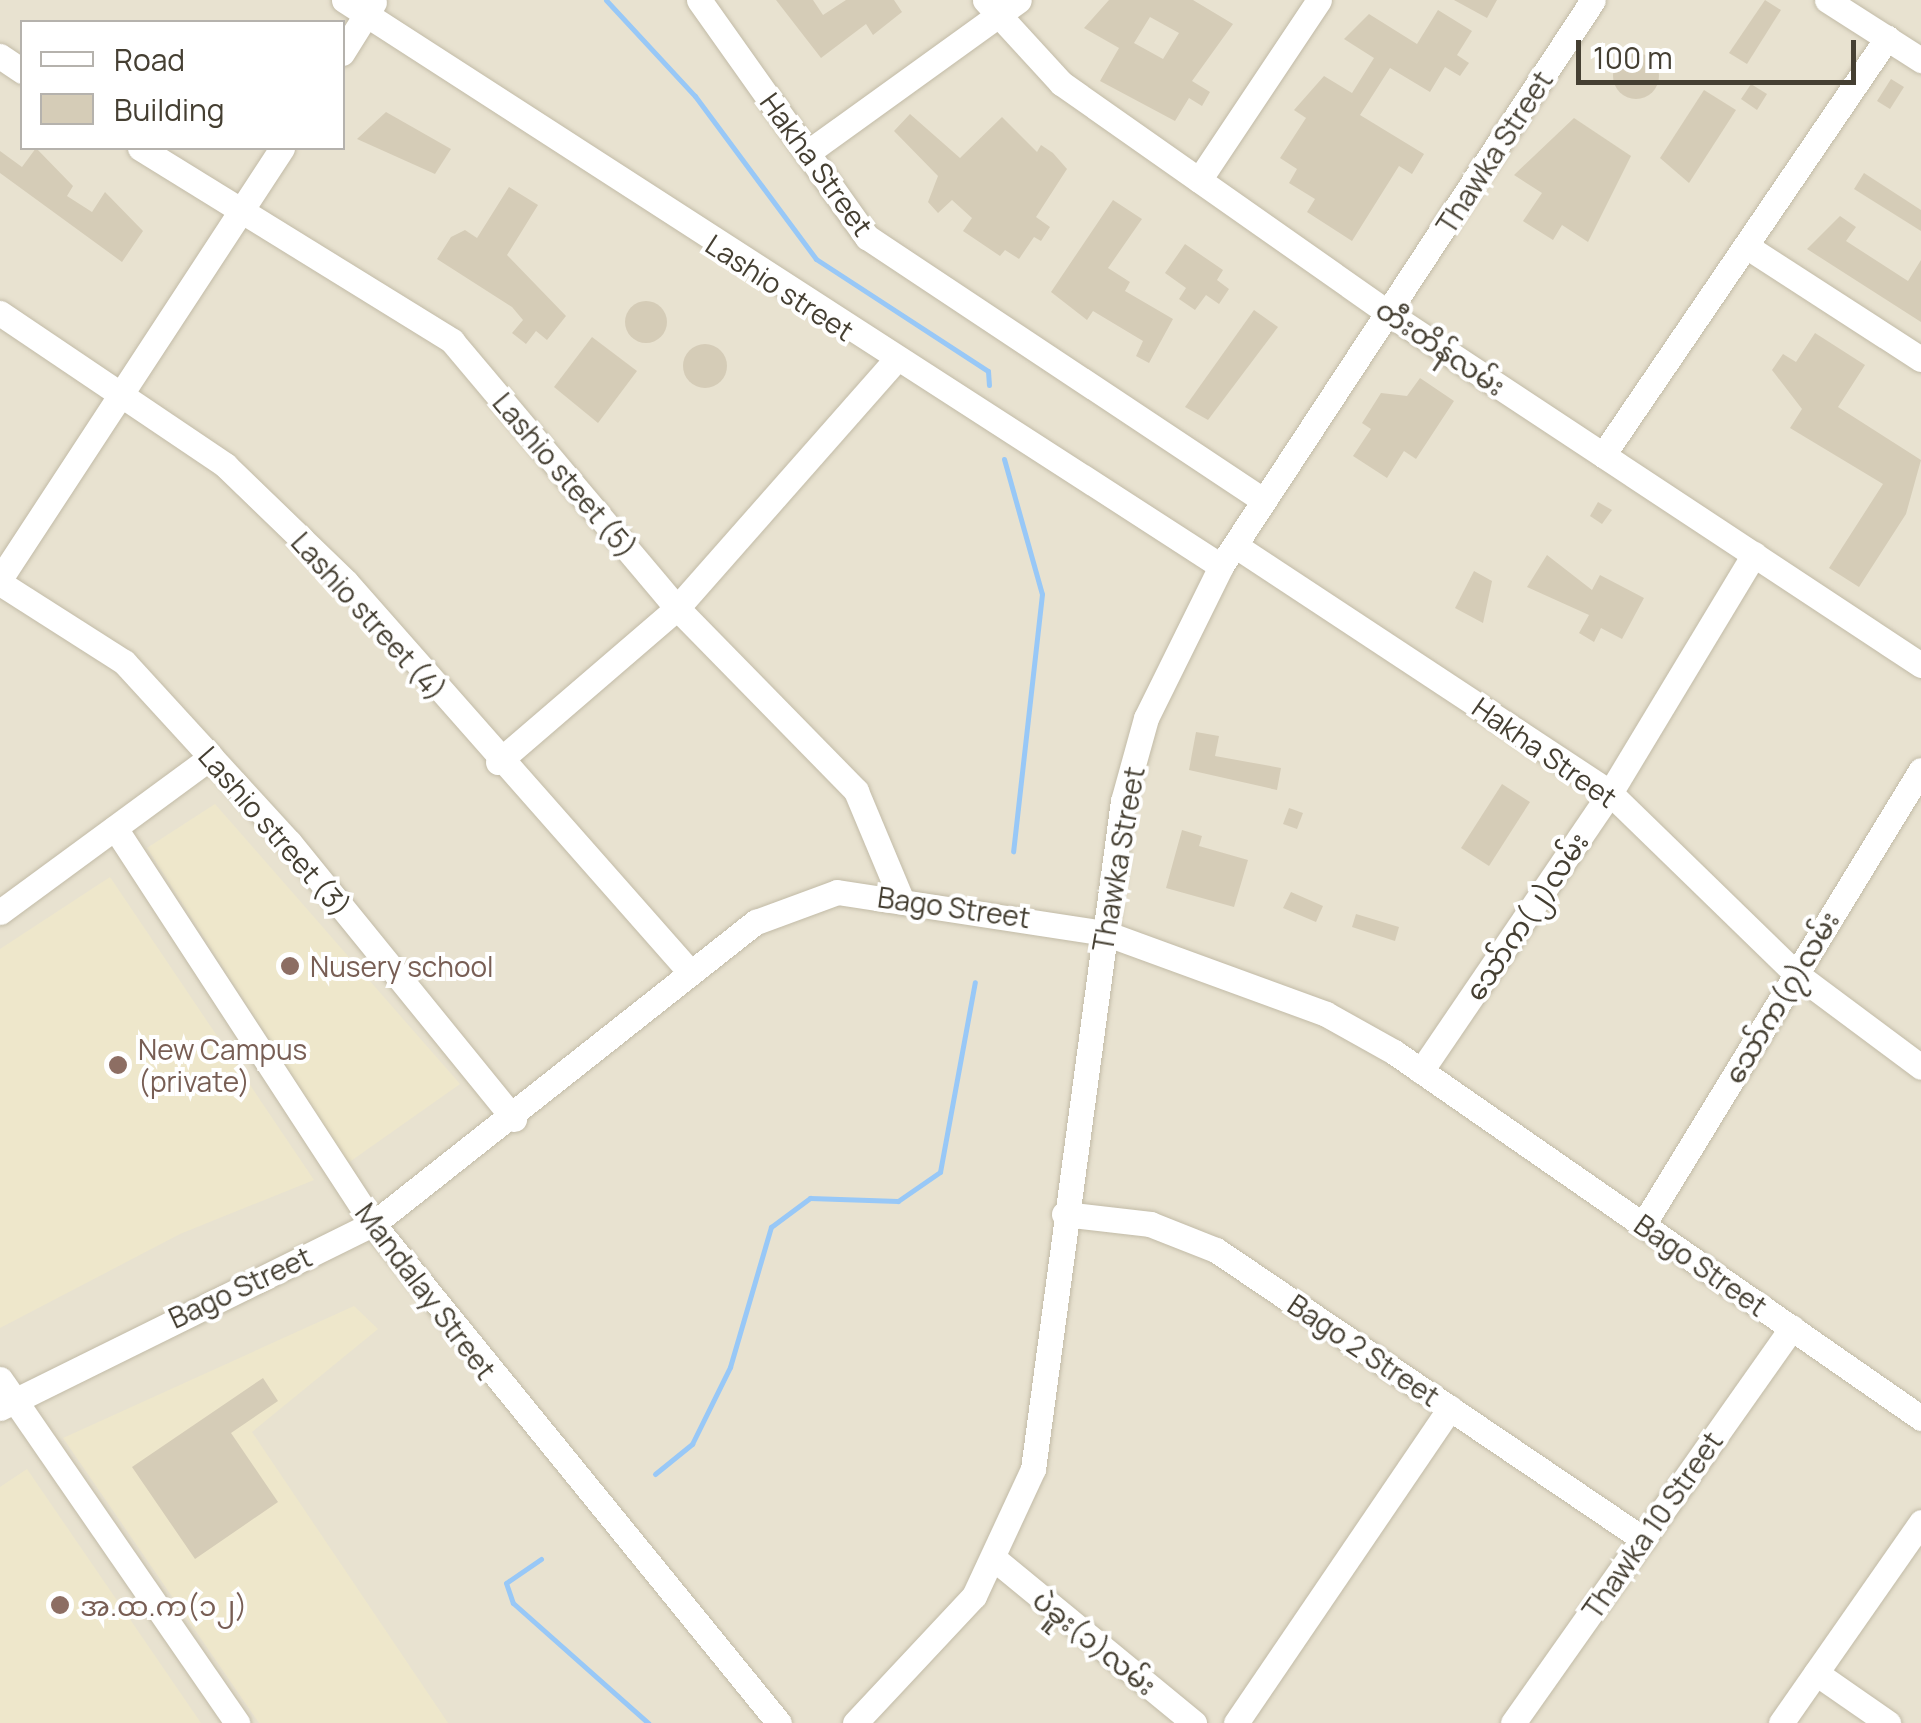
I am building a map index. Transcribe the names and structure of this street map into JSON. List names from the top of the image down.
{
  "streets": {
    "street": [
      "Thawka Street",
      "Hakha Street",
      "Lashio street",
      "တီးတိန်လမ်း",
      "Lashio steet (5)",
      "Lashio street (4)",
      "Lashio street (3)",
      "Bago Street",
      "သော်က(၂)လမ်း",
      "သော်က(၇)လမ်း",
      "Mandalay Street",
      "Bago 2 Street",
      "Thawka 10 Street",
      "ပဲခူး(၁)လမ်း"
    ]
  },
  "crossings": [
    ["Thawka Street", "Hakha Street"],
    ["Thawka Street", "Lashio street"],
    ["Thawka Street", "တီးတိန်လမ်း"],
    ["Thawka Street", "Bago Street"],
    ["Thawka Street", "Bago 2 Street"],
    ["Thawka Street", "ပဲခူး(၁)လမ်း"],
    ["Hakha Street", "Lashio street"],
    ["Hakha Street", "သော်က(၂)လမ်း"],
    ["Hakha Street", "သော်က(၇)လမ်း"],
    ["တီးတိန်လမ်း", "သော်က(၂)လမ်း"],
    ["Lashio steet (5)", "Bago Street"],
    ["Lashio street (4)", "Bago Street"],
    ["Lashio street (3)", "Bago Street"],
    ["Bago Street", "သော်က(၂)လမ်း"],
    ["Bago Street", "သော်က(၇)လမ်း"],
    ["Bago Street", "Mandalay Street"],
    ["Bago Street", "Thawka 10 Street"],
    ["Bago 2 Street", "Thawka 10 Street"]
  ],
  "places": ["Nusery school", "New Campus (private)", "အ.ထ.က(၁၂)"],
  "legend": ["Road", "Building"],
  "scale_bar": "100 m"
}
